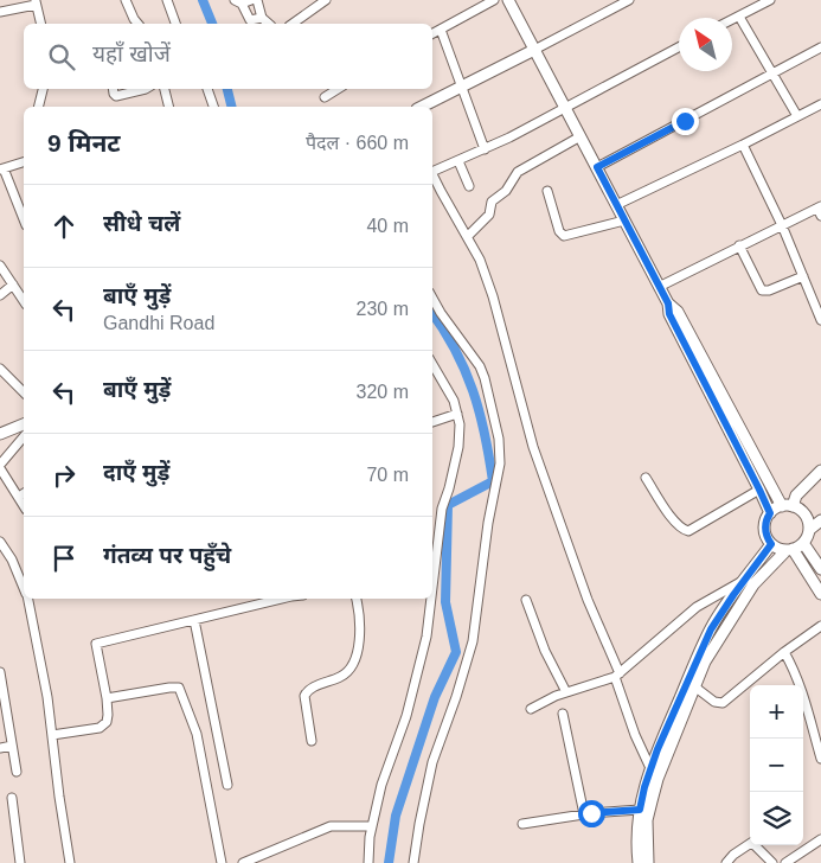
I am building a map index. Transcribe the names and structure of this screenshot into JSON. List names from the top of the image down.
{
  "north": "top left",
  "page": {
    "search": "यहाँ खोजें",
    "heading": ["9 मिनट", "पैदल · 660 m"],
    "list": [
      ["सीधे चलें", "40 m"],
      ["बाएँ मुड़ें", "Gandhi Road", "230 m"],
      ["बाएँ मुड़ें", "320 m"],
      ["दाएँ मुड़ें", "70 m"],
      "गंतव्य पर पहुँचे"
    ],
    "map_buttons": ["+", "−"]
  }
}
